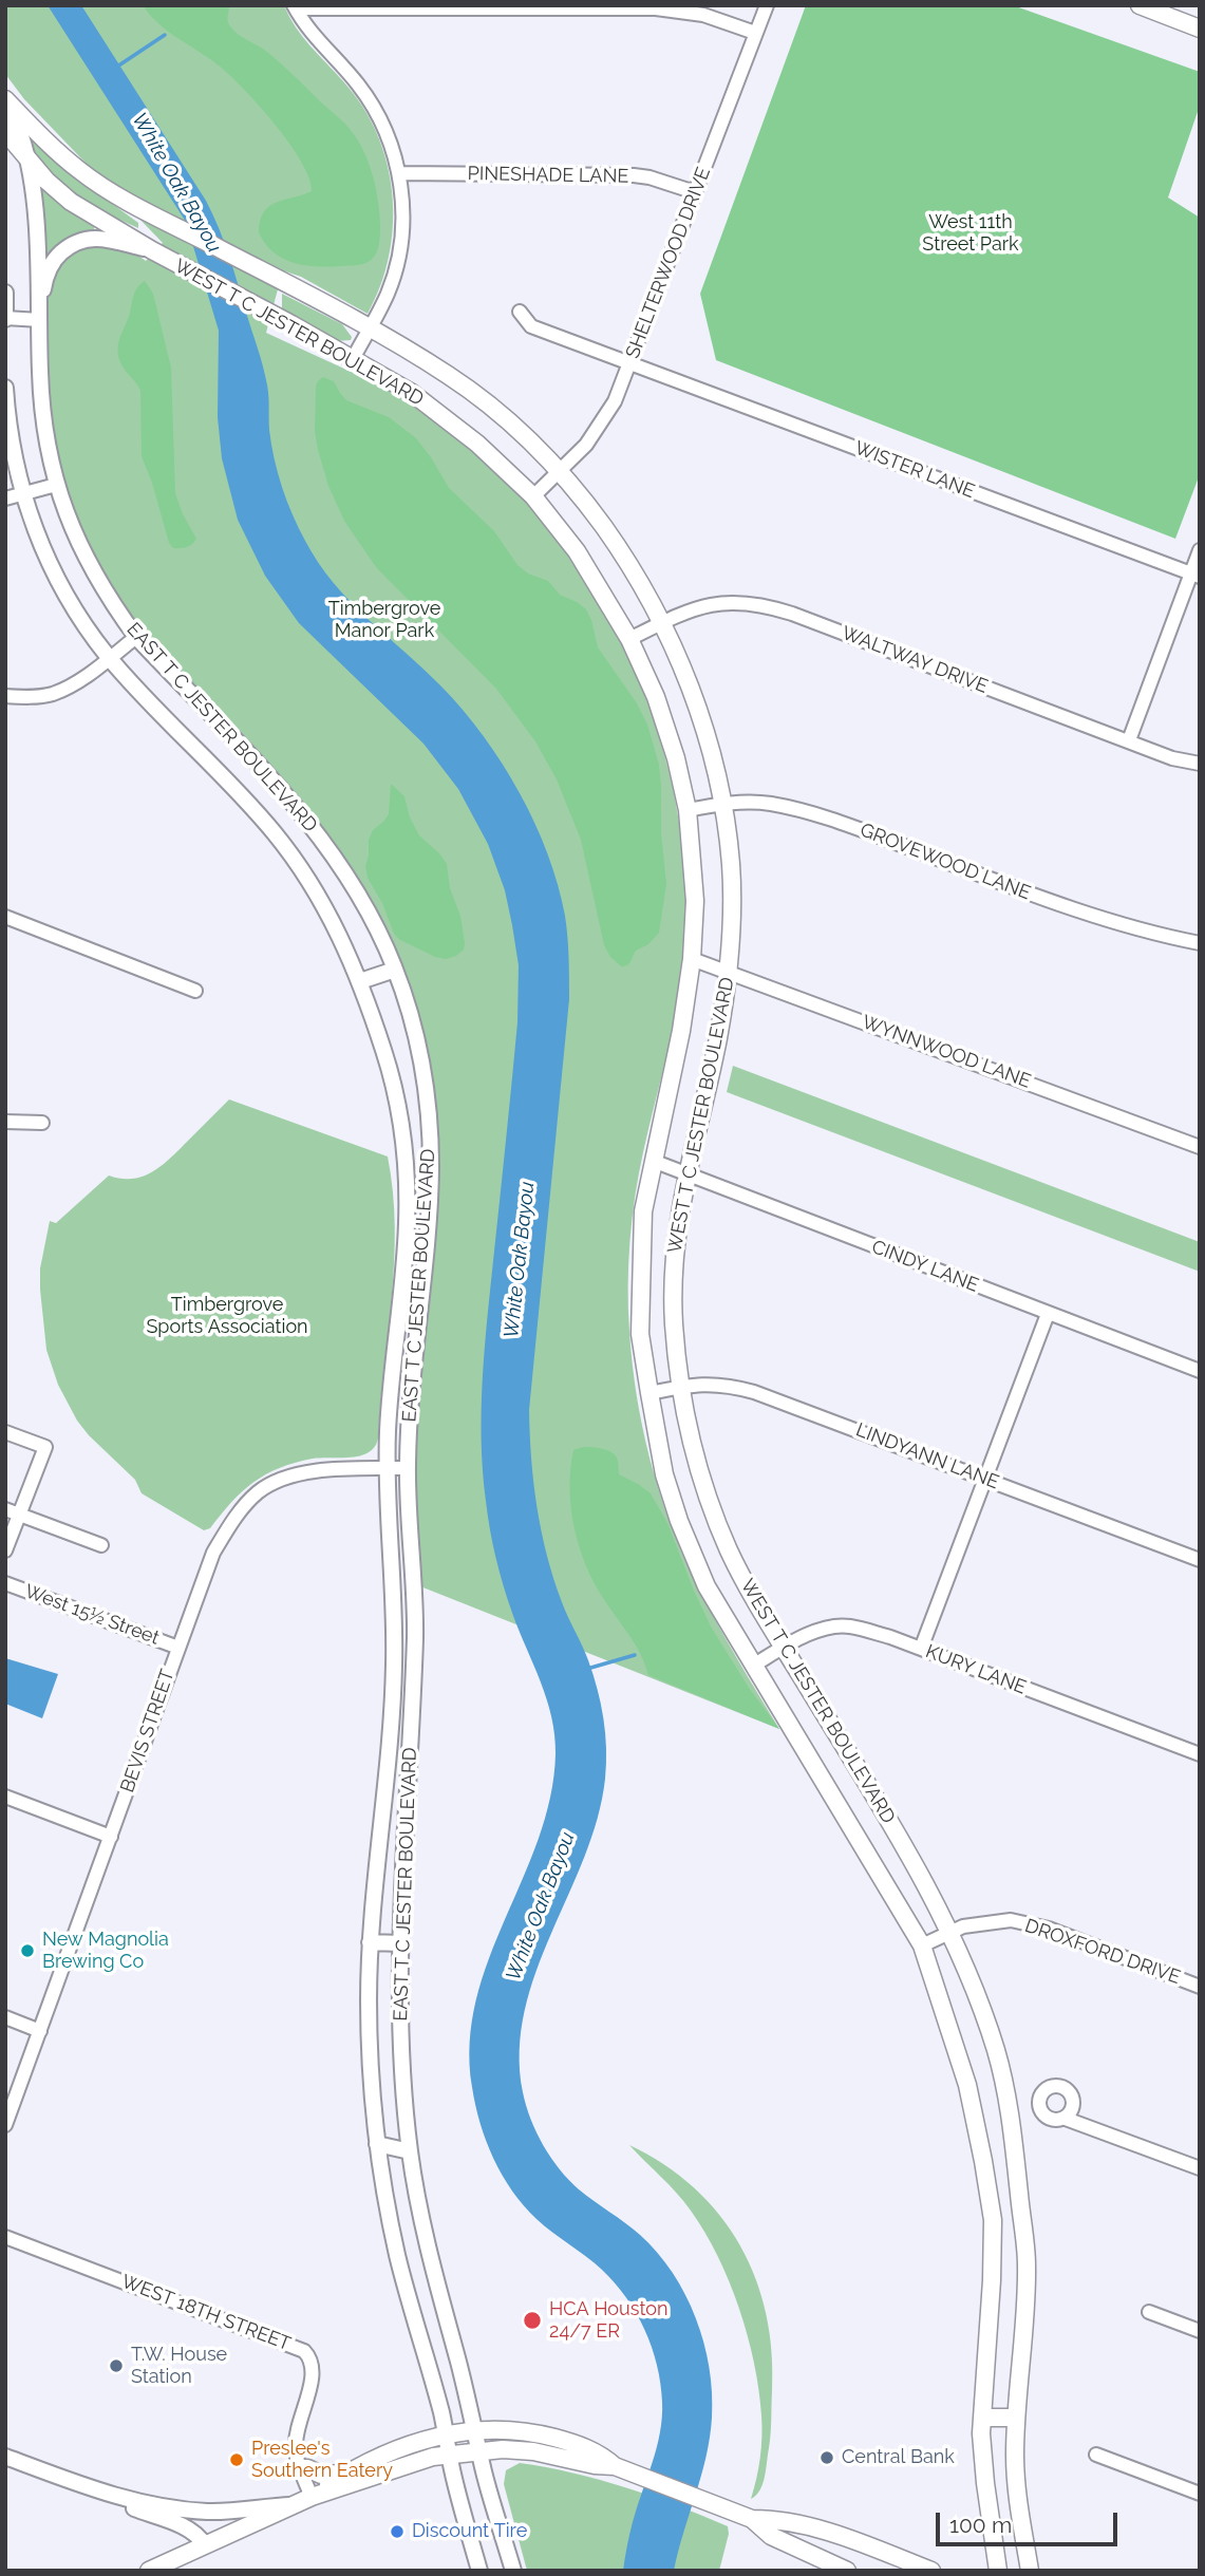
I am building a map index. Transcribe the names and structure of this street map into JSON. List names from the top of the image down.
{
  "streets": {
    "main road": ["WEST T C JESTER BOULEVARD"],
    "street": [
      "PINESHADE LANE",
      "SHELTERWOOD DRIVE",
      "WISTER LANE",
      "WALTWAY DRIVE",
      "EAST T C JESTER BOULEVARD",
      "GROVEWOOD LANE",
      "WYNNWOOD LANE",
      "CINDY LANE",
      "LINDYANN LANE",
      "West 15½ Street",
      "KURY LANE",
      "BEVIS STREET",
      "DROXFORD DRIVE",
      "WEST 18TH STREET"
    ]
  },
  "crossings": [
    ["PINESHADE LANE", "SHELTERWOOD DRIVE"],
    ["SHELTERWOOD DRIVE", "WEST T C JESTER BOULEVARD"],
    ["SHELTERWOOD DRIVE", "WISTER LANE"],
    ["WEST T C JESTER BOULEVARD", "WALTWAY DRIVE"],
    ["WEST T C JESTER BOULEVARD", "EAST T C JESTER BOULEVARD"],
    ["WEST T C JESTER BOULEVARD", "GROVEWOOD LANE"],
    ["WEST T C JESTER BOULEVARD", "WYNNWOOD LANE"],
    ["WEST T C JESTER BOULEVARD", "CINDY LANE"],
    ["WEST T C JESTER BOULEVARD", "LINDYANN LANE"],
    ["WEST T C JESTER BOULEVARD", "KURY LANE"],
    ["WEST T C JESTER BOULEVARD", "DROXFORD DRIVE"],
    ["EAST T C JESTER BOULEVARD", "BEVIS STREET"],
    ["West 15½ Street", "BEVIS STREET"]
  ],
  "water": ["White Oak Bayou"],
  "parks": ["West 11th Street Park", "Timbergrove Manor Park", "Timbergrove Sports Association"],
  "places": [
    "New Magnolia Brewing Co",
    "HCA Houston 24/7 ER",
    "T.W. House Station",
    "Central Bank",
    "Preslee's Southern Eatery",
    "Discount Tire"
  ],
  "scale_bar": "100 m"
}
